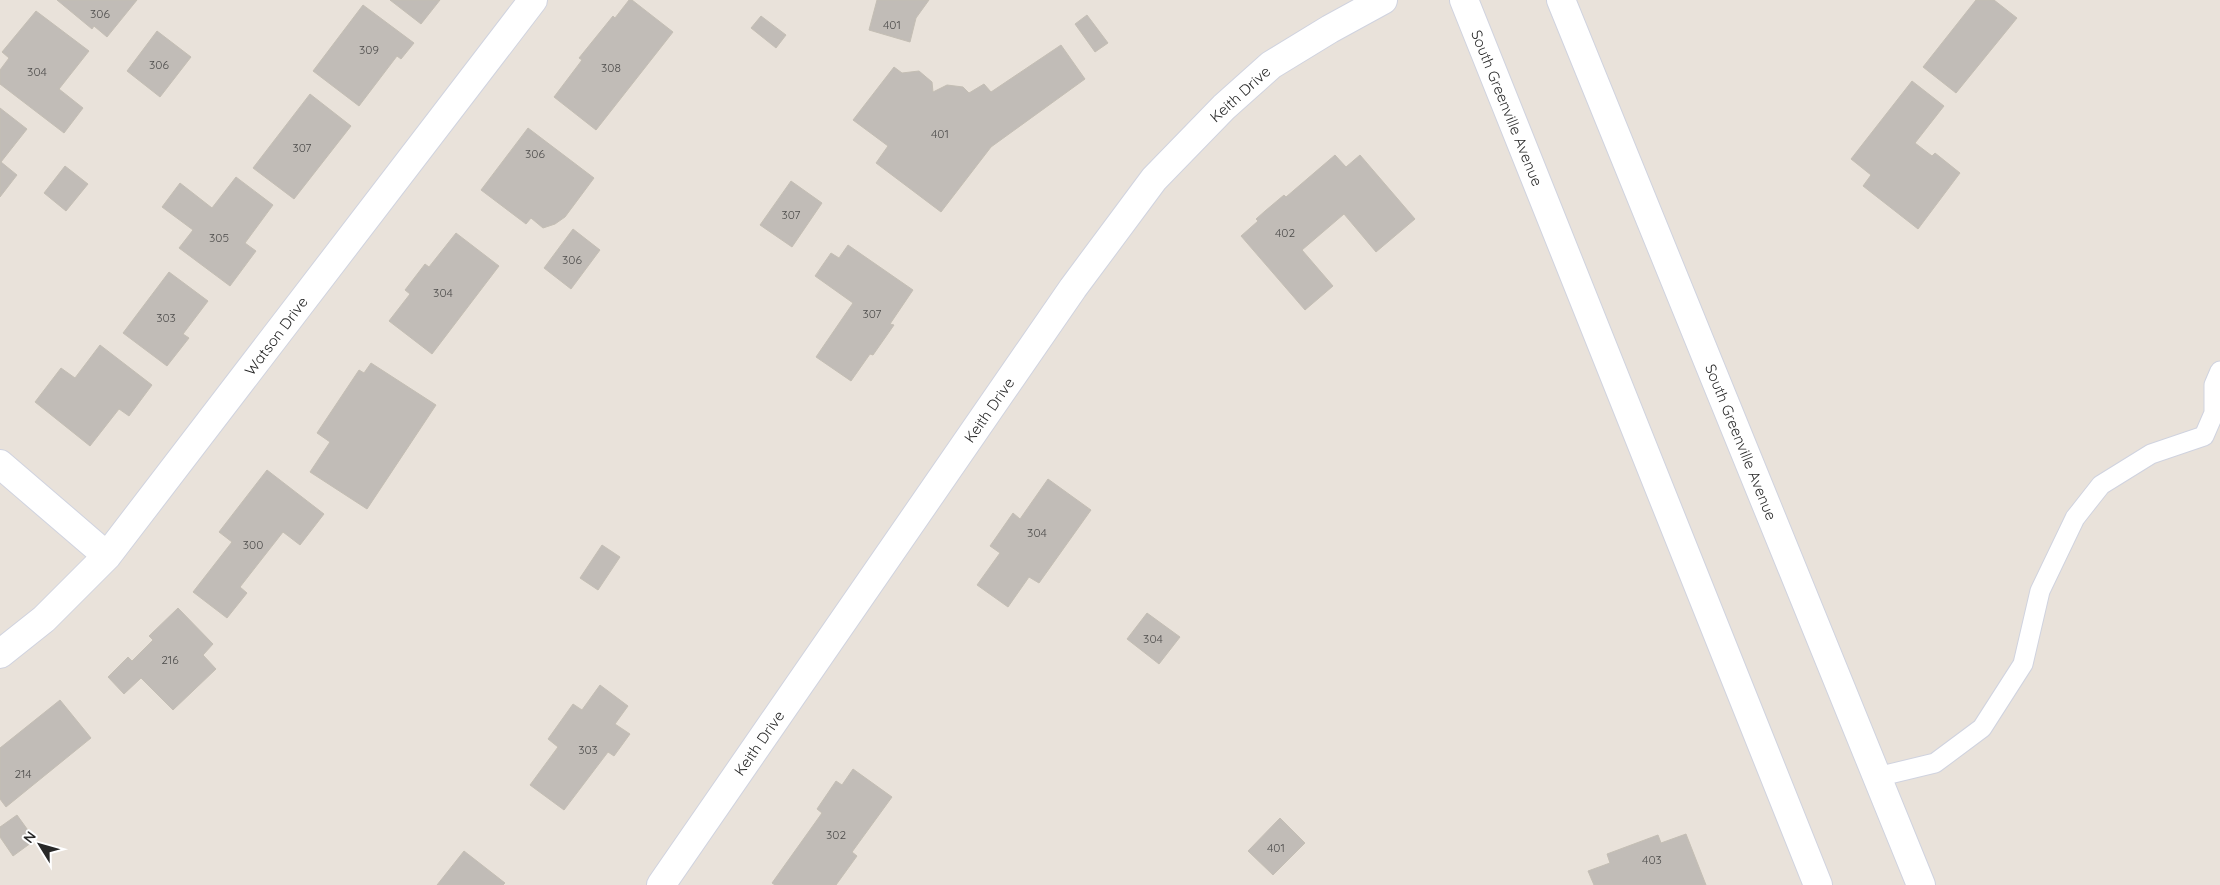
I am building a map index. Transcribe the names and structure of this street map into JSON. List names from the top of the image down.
{
  "streets": {
    "street": ["Keith Drive", "South Greenville Avenue", "Watson Drive"]
  },
  "house_numbers": [
    "306",
    "401",
    "309",
    "306",
    "308",
    "304",
    "401",
    "307",
    "306",
    "307",
    "402",
    "305",
    "306",
    "304",
    "307",
    "303",
    "304",
    "300",
    "304",
    "216",
    "303",
    "214",
    "302",
    "401",
    "403"
  ],
  "north": "top left"
}
